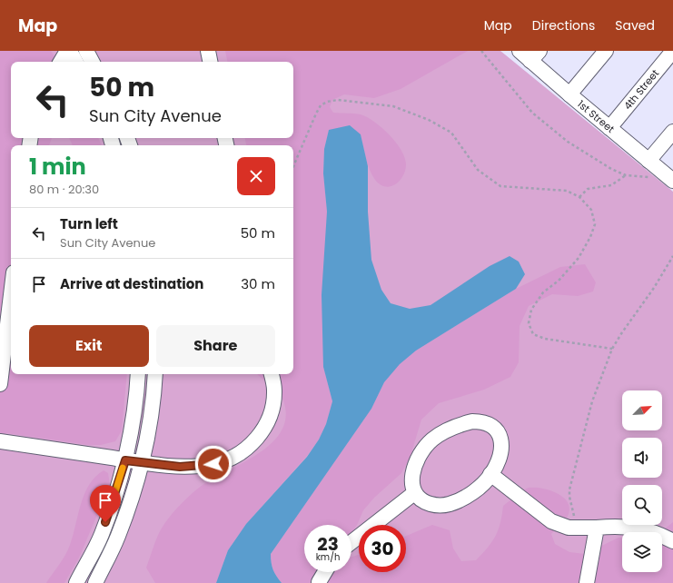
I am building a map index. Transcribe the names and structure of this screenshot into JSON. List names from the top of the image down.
{
  "streets": {
    "street": ["4th Street", "1st Street"]
  },
  "crossings": [
    ["4th Street", "1st Street"]
  ],
  "north": "top right",
  "page": {
    "header": "Map",
    "nav": ["Map", "Directions", "Saved"],
    "turn": ["50 m", "Sun City Avenue"],
    "heading": ["1 min", "80 m · 20:30"],
    "list": [
      {
        "name": "Turn left",
        "note": "Sun City Avenue",
        "value": "50 m"
      },
      {
        "name": "Arrive at destination",
        "value": "30 m"
      }
    ],
    "buttons": ["Exit", "Share"],
    "speed": "23 km/h",
    "limit": "30"
  }
}
